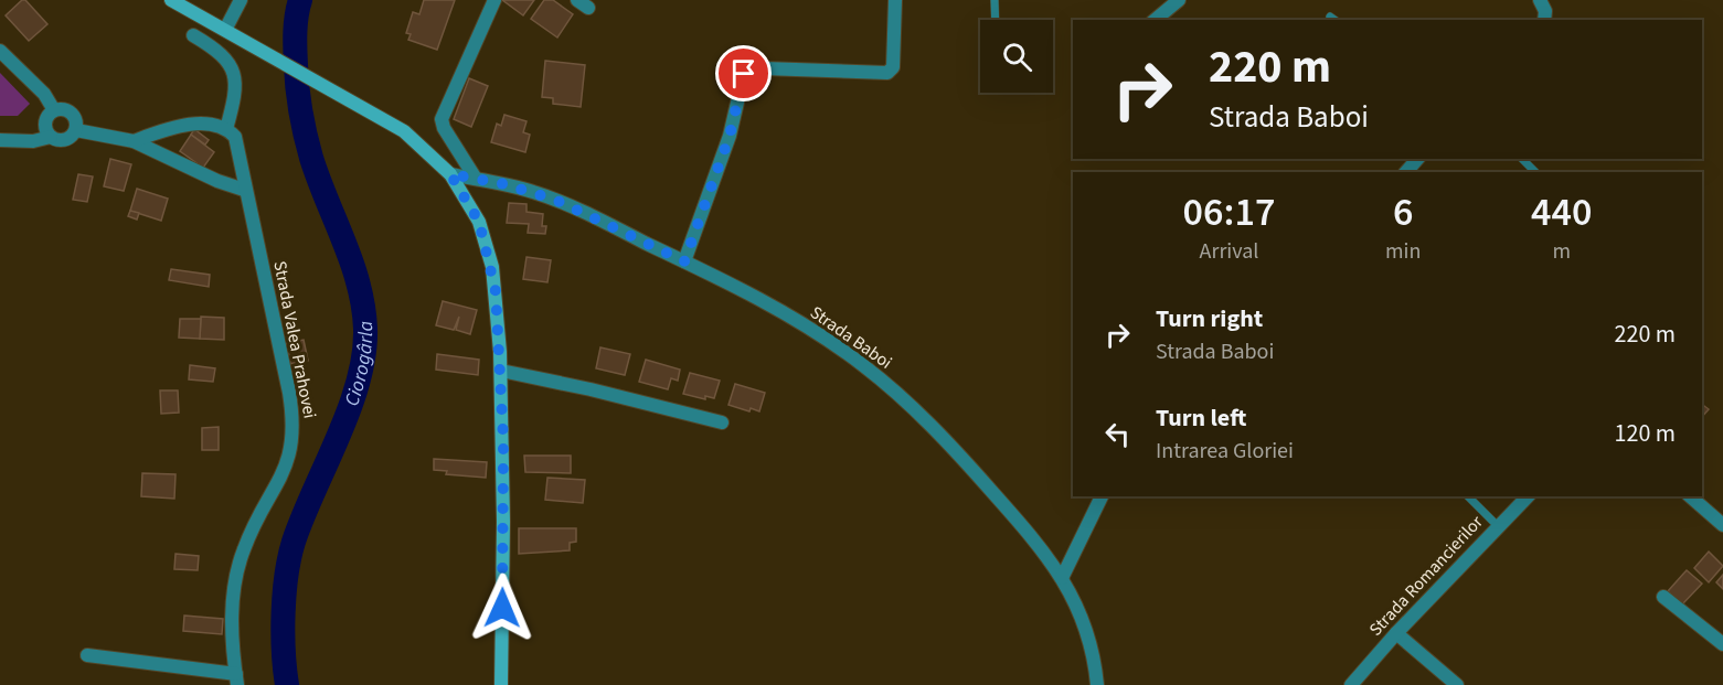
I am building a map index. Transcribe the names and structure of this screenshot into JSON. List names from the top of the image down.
{
  "streets": {
    "street": ["Strada Baboi", "Strada Valea Prahovei", "Strada Romancierilor"]
  },
  "water": ["Ciorogârla"],
  "page": {
    "turn": ["220 m", "Strada Baboi"],
    "eta": [
      "06:17",
      "Arrival",
      "6",
      "min",
      "440",
      "m"
    ],
    "list": [
      {
        "name": "Turn right",
        "note": "Strada Baboi",
        "value": "220 m"
      },
      {
        "name": "Turn left",
        "note": "Intrarea Gloriei",
        "value": "120 m"
      }
    ]
  }
}
